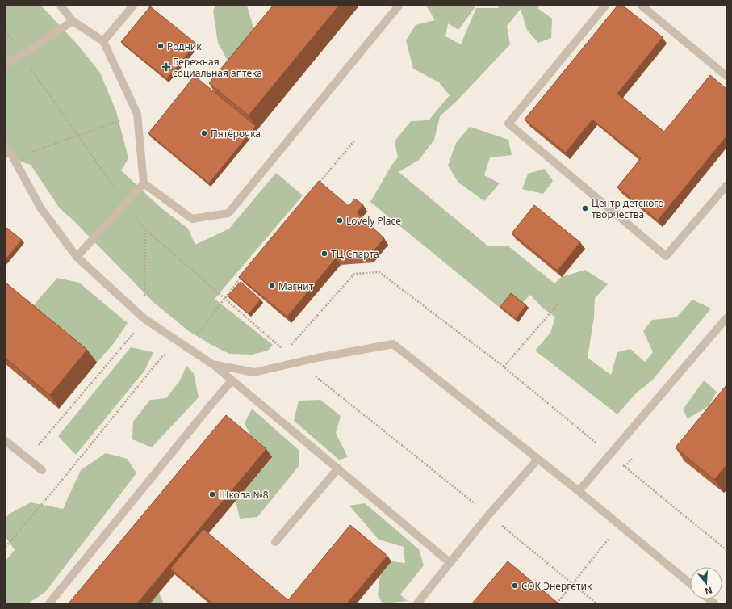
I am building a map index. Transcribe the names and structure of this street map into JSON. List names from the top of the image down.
{
  "places": {
    "other": [
      "Родник",
      "Пятёрочка",
      "Центр детского творчества",
      "Lovely Place",
      "ТЦ Спарта",
      "Магнит",
      "Школа №8",
      "СОК Энергетик"
    ],
    "health": ["Бережная социальная аптека"]
  },
  "north": "bottom"
}
